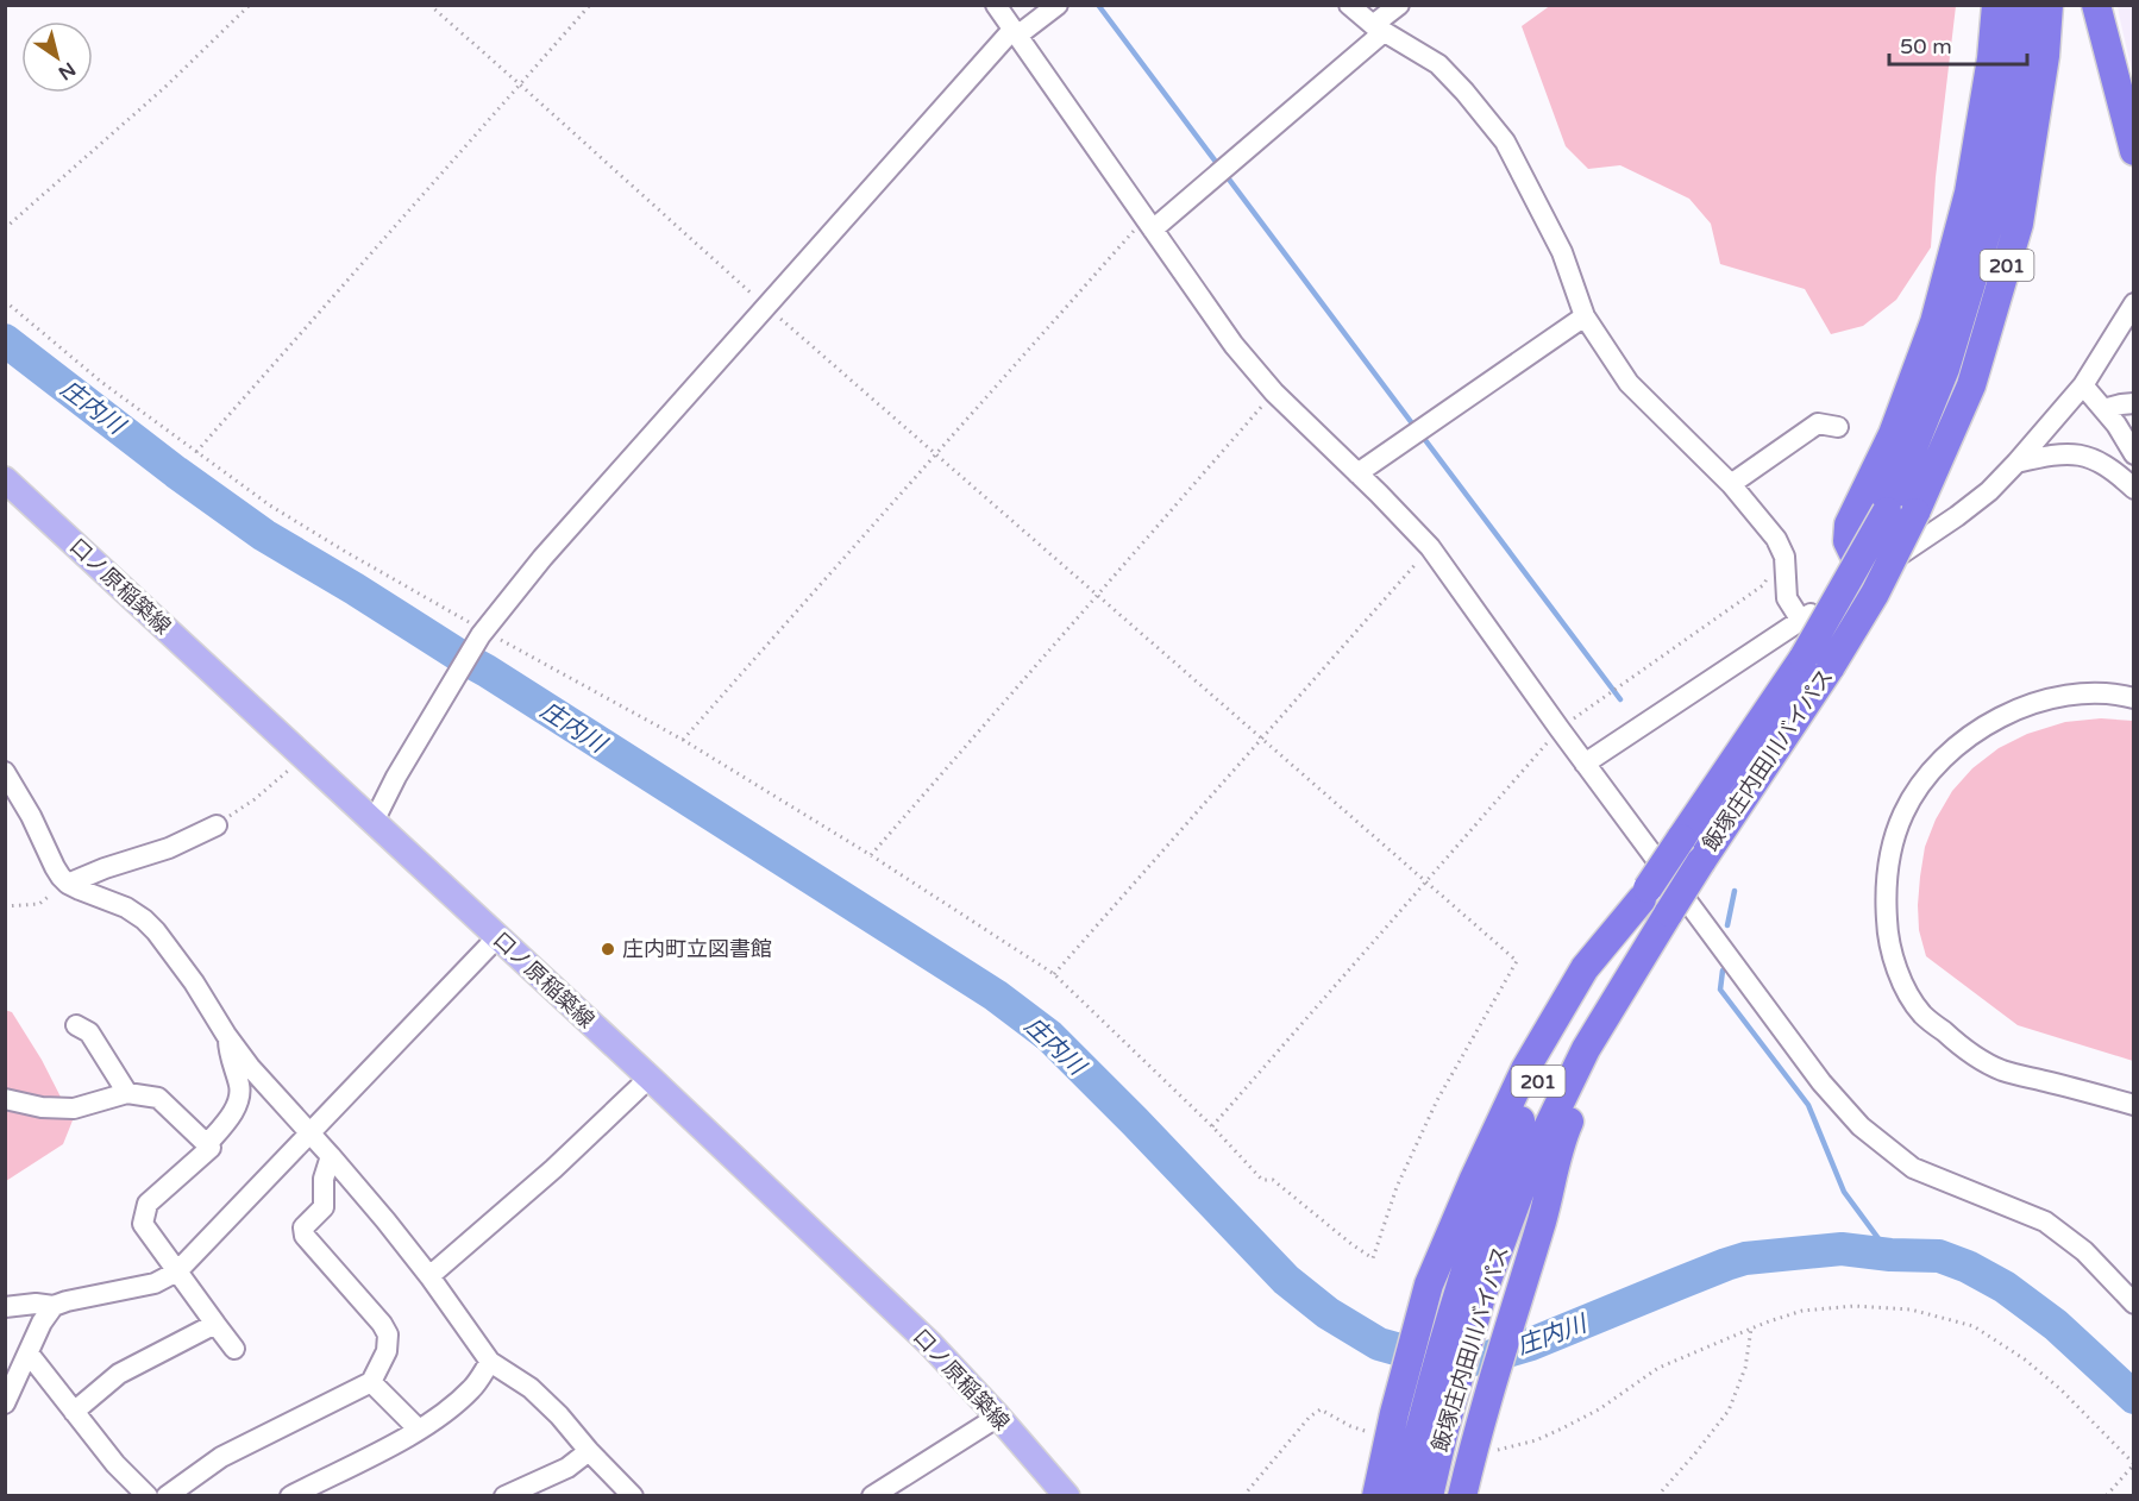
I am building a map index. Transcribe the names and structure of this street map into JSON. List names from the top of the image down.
{
  "streets": {
    "highway": ["201", "飯塚庄内田川バイパス"],
    "main road": ["口ノ原稲築線"]
  },
  "water": ["庄内川"],
  "places": ["庄内町立図書館"],
  "scale_bar": "50 m",
  "north": "bottom right"
}
